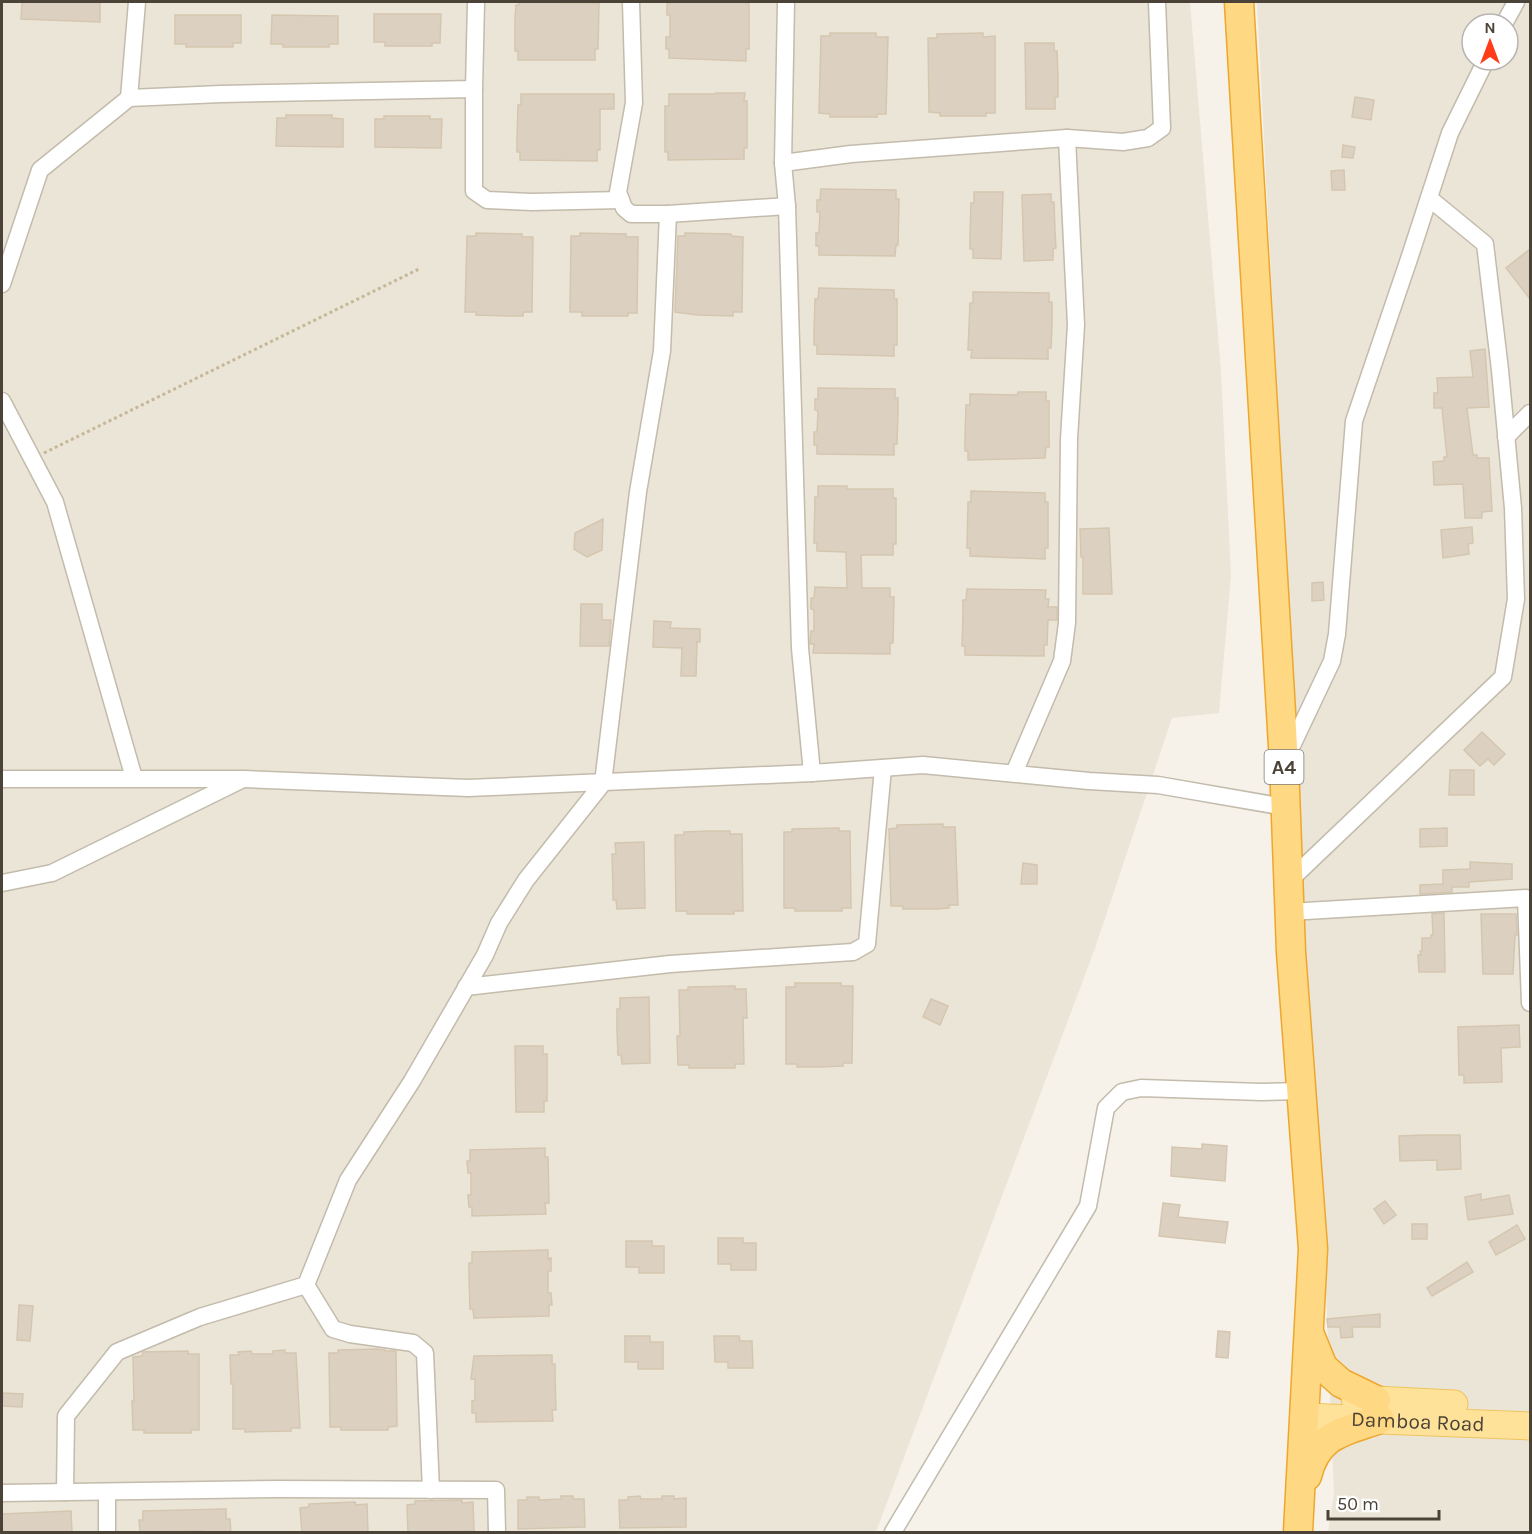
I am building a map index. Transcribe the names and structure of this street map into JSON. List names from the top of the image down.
{
  "streets": {
    "highway": ["A4"],
    "main road": ["Damboa Road"]
  },
  "crossings": [
    ["A4", "Damboa Road"]
  ],
  "scale_bar": "50 m",
  "north": "top"
}
